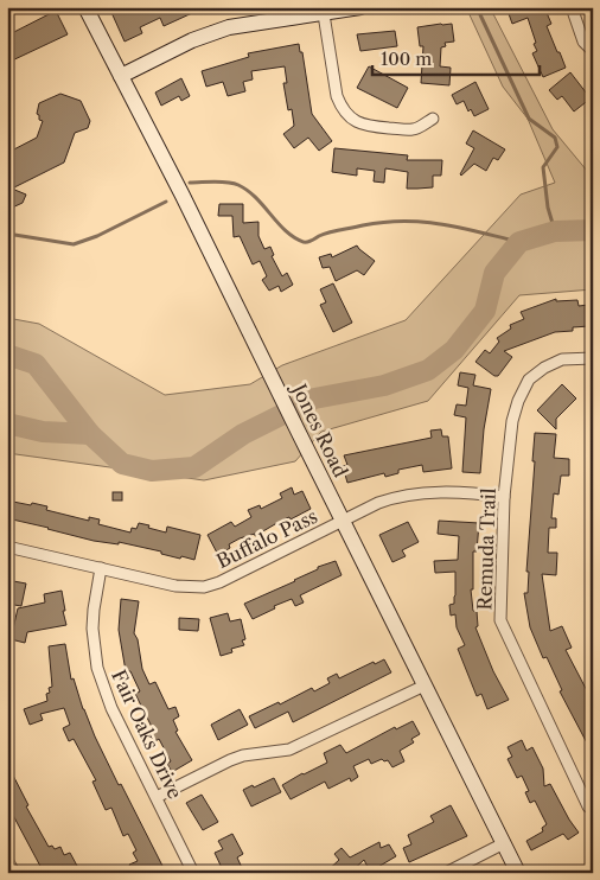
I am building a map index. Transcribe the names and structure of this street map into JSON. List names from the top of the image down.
{
  "streets": {
    "street": [
      "Jones Road",
      "Buffalo Pass",
      "Remuda Trail",
      "Fair Oaks Drive"
    ]
  },
  "crossings": [
    ["Jones Road", "Buffalo Pass"],
    ["Buffalo Pass", "Remuda Trail"],
    ["Buffalo Pass", "Fair Oaks Drive"]
  ],
  "scale_bar": "100 m"
}
